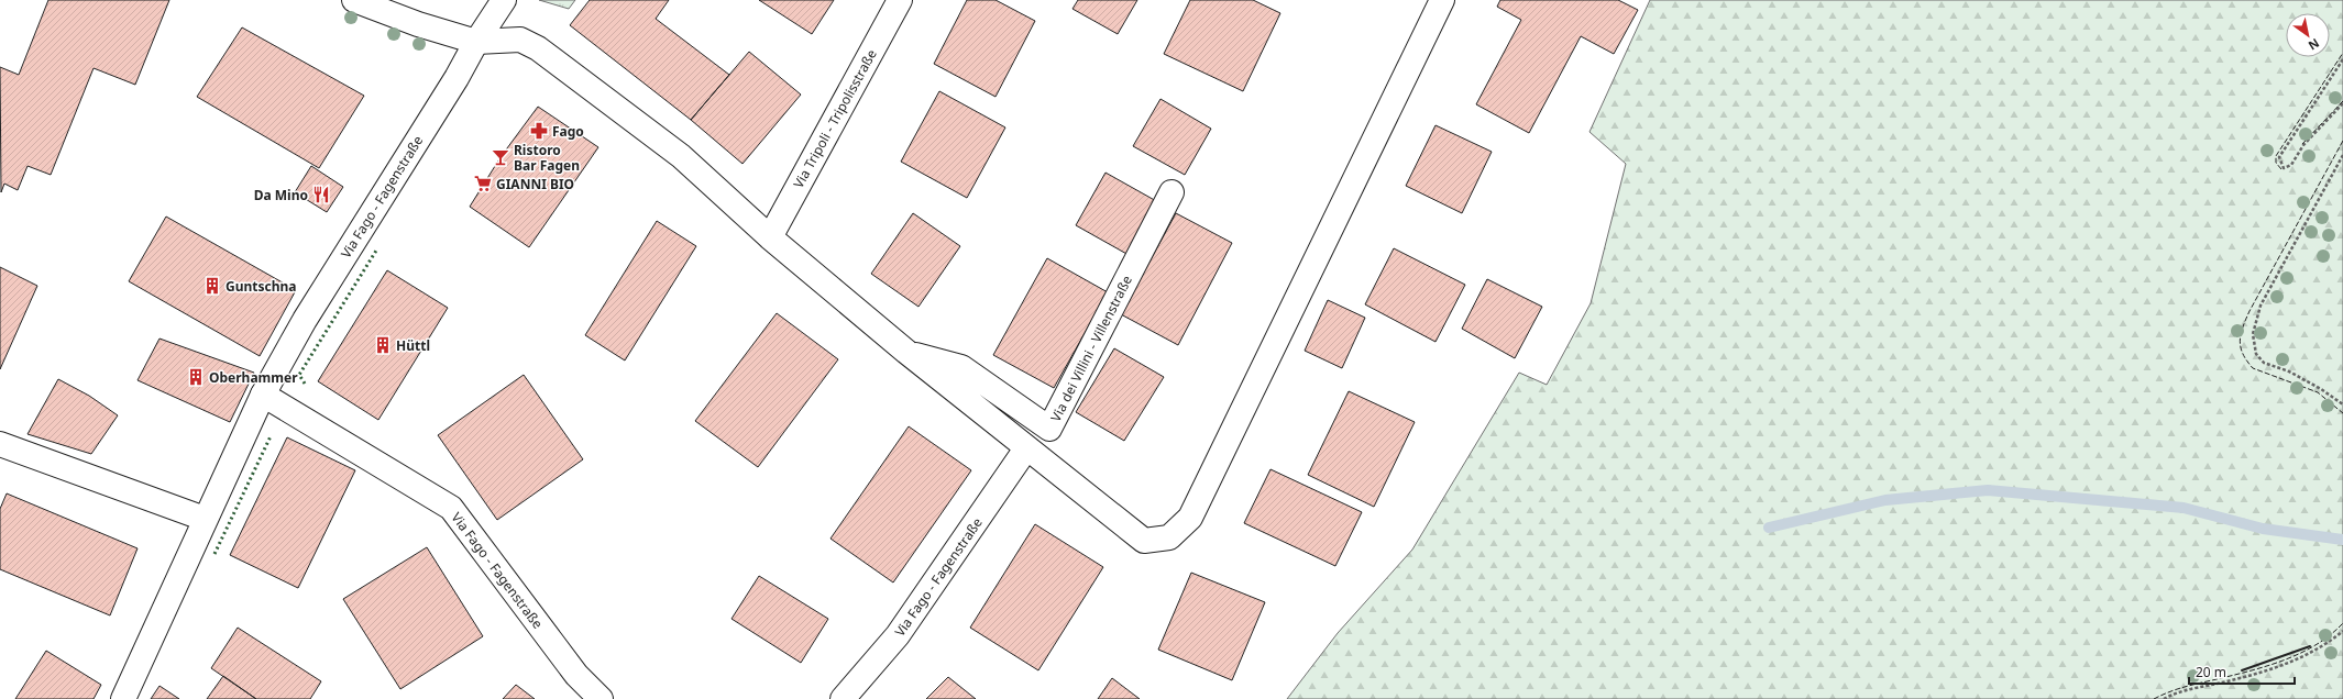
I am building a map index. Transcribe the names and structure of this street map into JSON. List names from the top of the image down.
{
  "streets": {
    "street": ["Via Tripoli - Tripolisstraße", "Via Fago - Fagenstraße", "Via dei Villini - Villenstraße"]
  },
  "places": {
    "pharmacy": ["Fago"],
    "bar": ["Ristoro Bar Fagen"],
    "supermarket": ["GIANNI BIO"],
    "restaurant": ["Da Mino"],
    "building": ["Guntschna", "Hüttl", "Oberhammer"]
  },
  "scale_bar": "20 m",
  "north": "bottom right"
}
